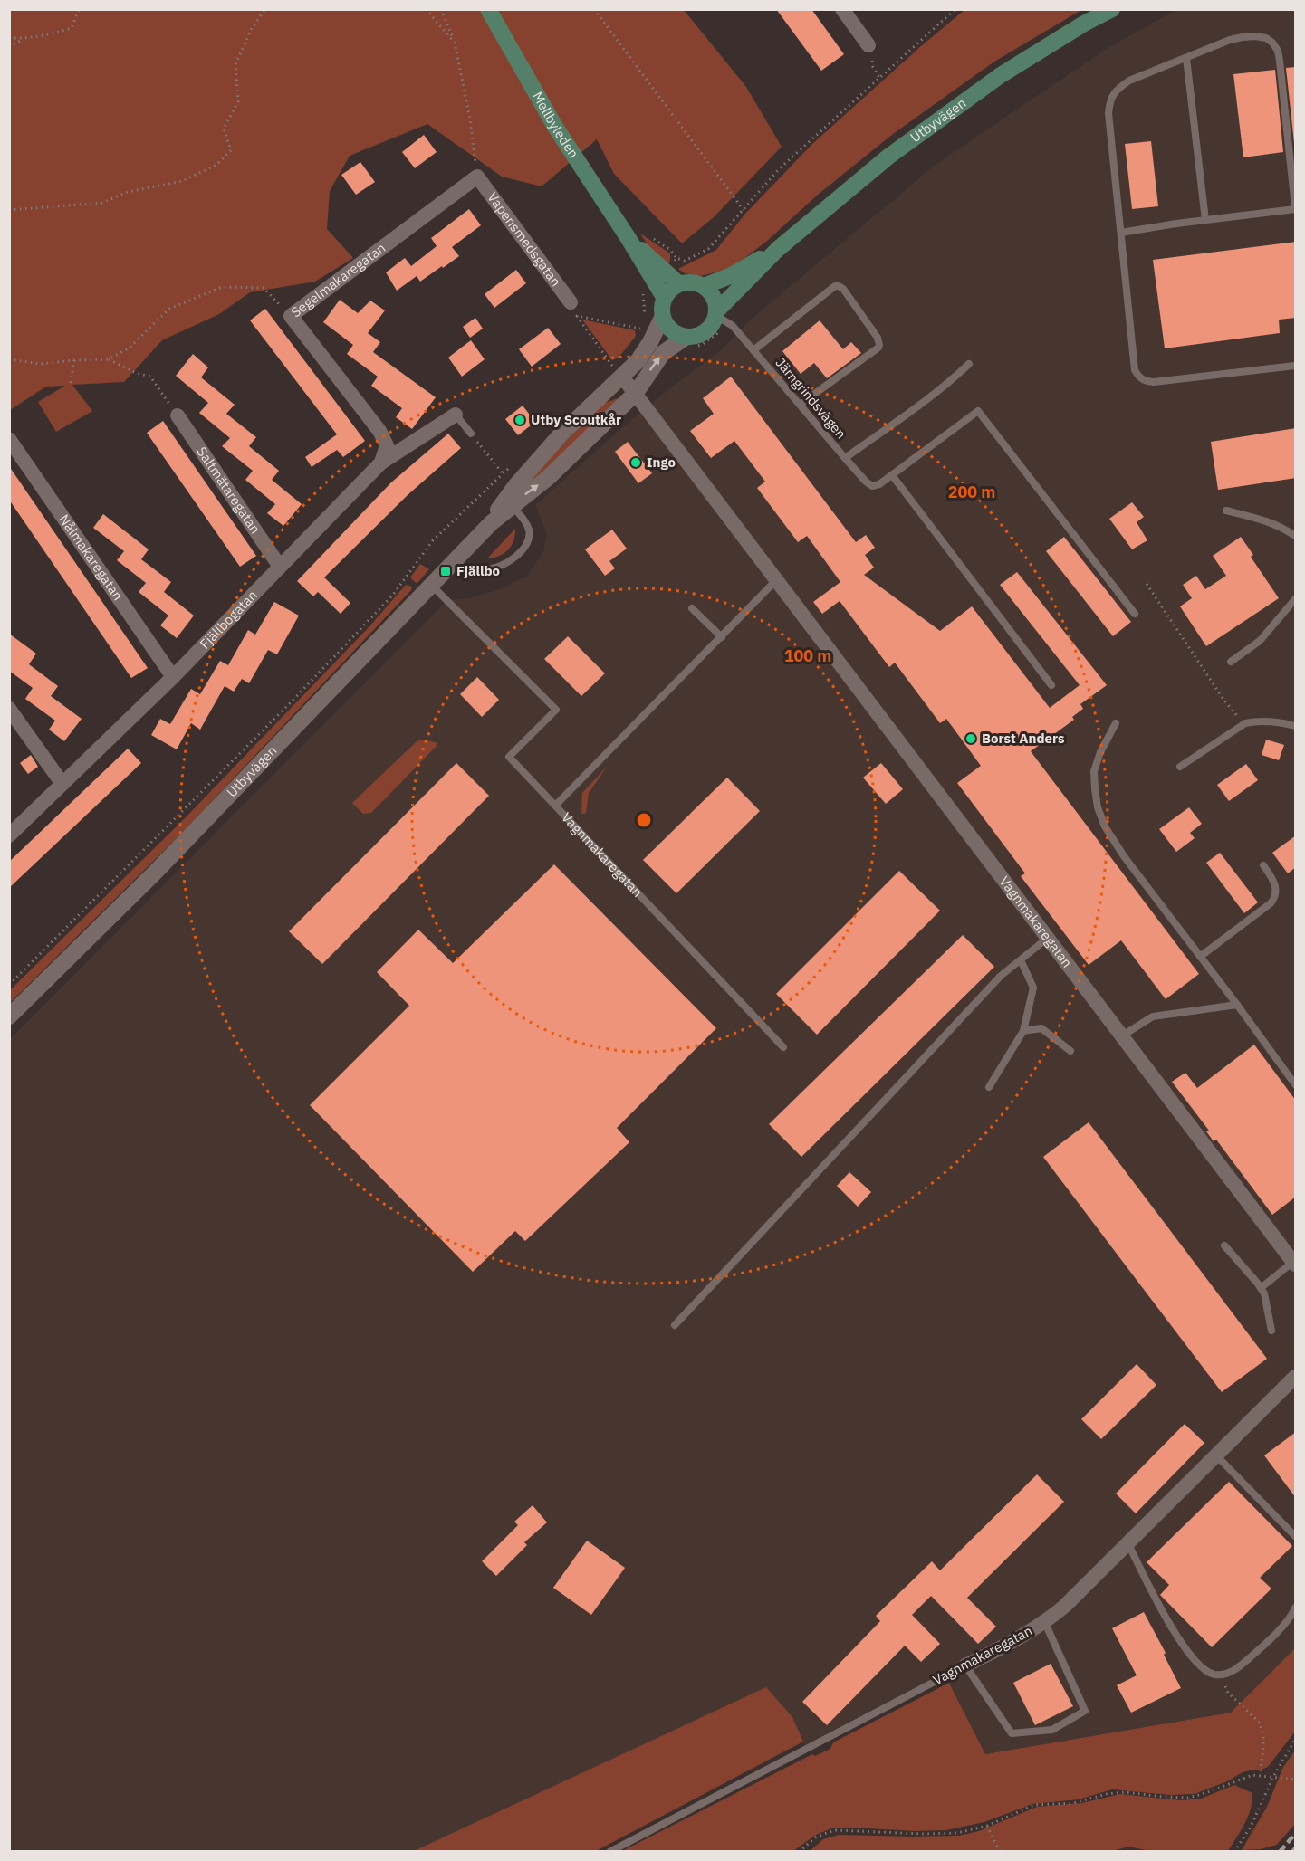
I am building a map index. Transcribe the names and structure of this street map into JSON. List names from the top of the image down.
{
  "streets": {
    "main road": ["Utbyvägen", "Mellbyleden"],
    "street": [
      "Vapensmedsgatan",
      "Segelmakaregatan",
      "Saltmätaregatan",
      "Nålmakaregatan",
      "Fjällbogatan",
      "Vagnmakaregatan"
    ],
    "lane": ["Järngrindsvägen"]
  },
  "crossings": [
    ["Utbyvägen", "Mellbyleden"],
    ["Utbyvägen", "Järngrindsvägen"],
    ["Utbyvägen", "Vagnmakaregatan"],
    ["Mellbyleden", "Järngrindsvägen"],
    ["Vapensmedsgatan", "Segelmakaregatan"],
    ["Segelmakaregatan", "Fjällbogatan"],
    ["Saltmätaregatan", "Fjällbogatan"],
    ["Nålmakaregatan", "Fjällbogatan"]
  ],
  "places": {
    "other": ["Utby Scoutkår", "Ingo", "Borst Anders"],
    "transit": ["Fjällbo"]
  },
  "rings": ["200 m", "100 m"]
}
